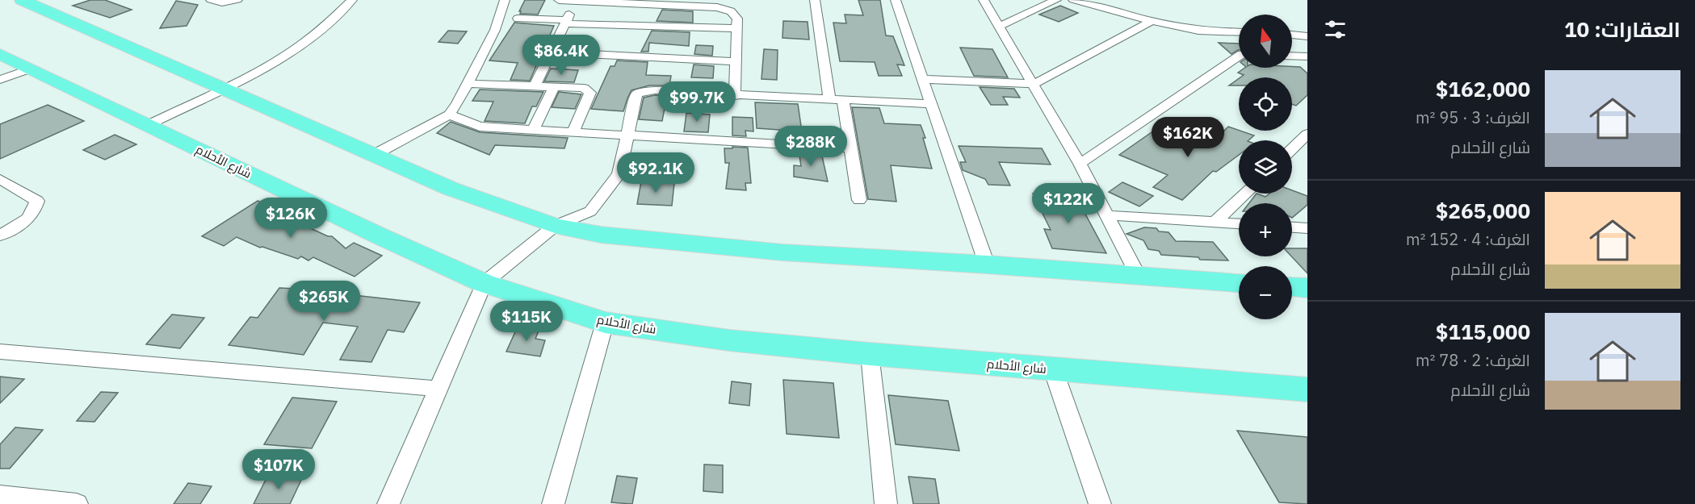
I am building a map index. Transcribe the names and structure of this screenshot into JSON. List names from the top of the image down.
{
  "streets": {
    "main road": ["شارع الأحلام"]
  },
  "north": "top",
  "page": {
    "heading": "العقارات: 10",
    "map_buttons": ["+", "−"],
    "price": [
      "$86.4K",
      "$99.7K",
      "$162K",
      "$288K",
      "$92.1K",
      "$122K",
      "$126K",
      "$265K",
      "$115K",
      "$107K"
    ],
    "list": [
      {
        "name": "$162,000",
        "note": "الغرف: 3 · 95 m² · شارع الأحلام"
      },
      {
        "name": "$265,000",
        "note": "الغرف: 4 · 152 m² · شارع الأحلام"
      },
      {
        "name": "$115,000",
        "note": "الغرف: 2 · 78 m² · شارع الأحلام"
      }
    ]
  }
}
